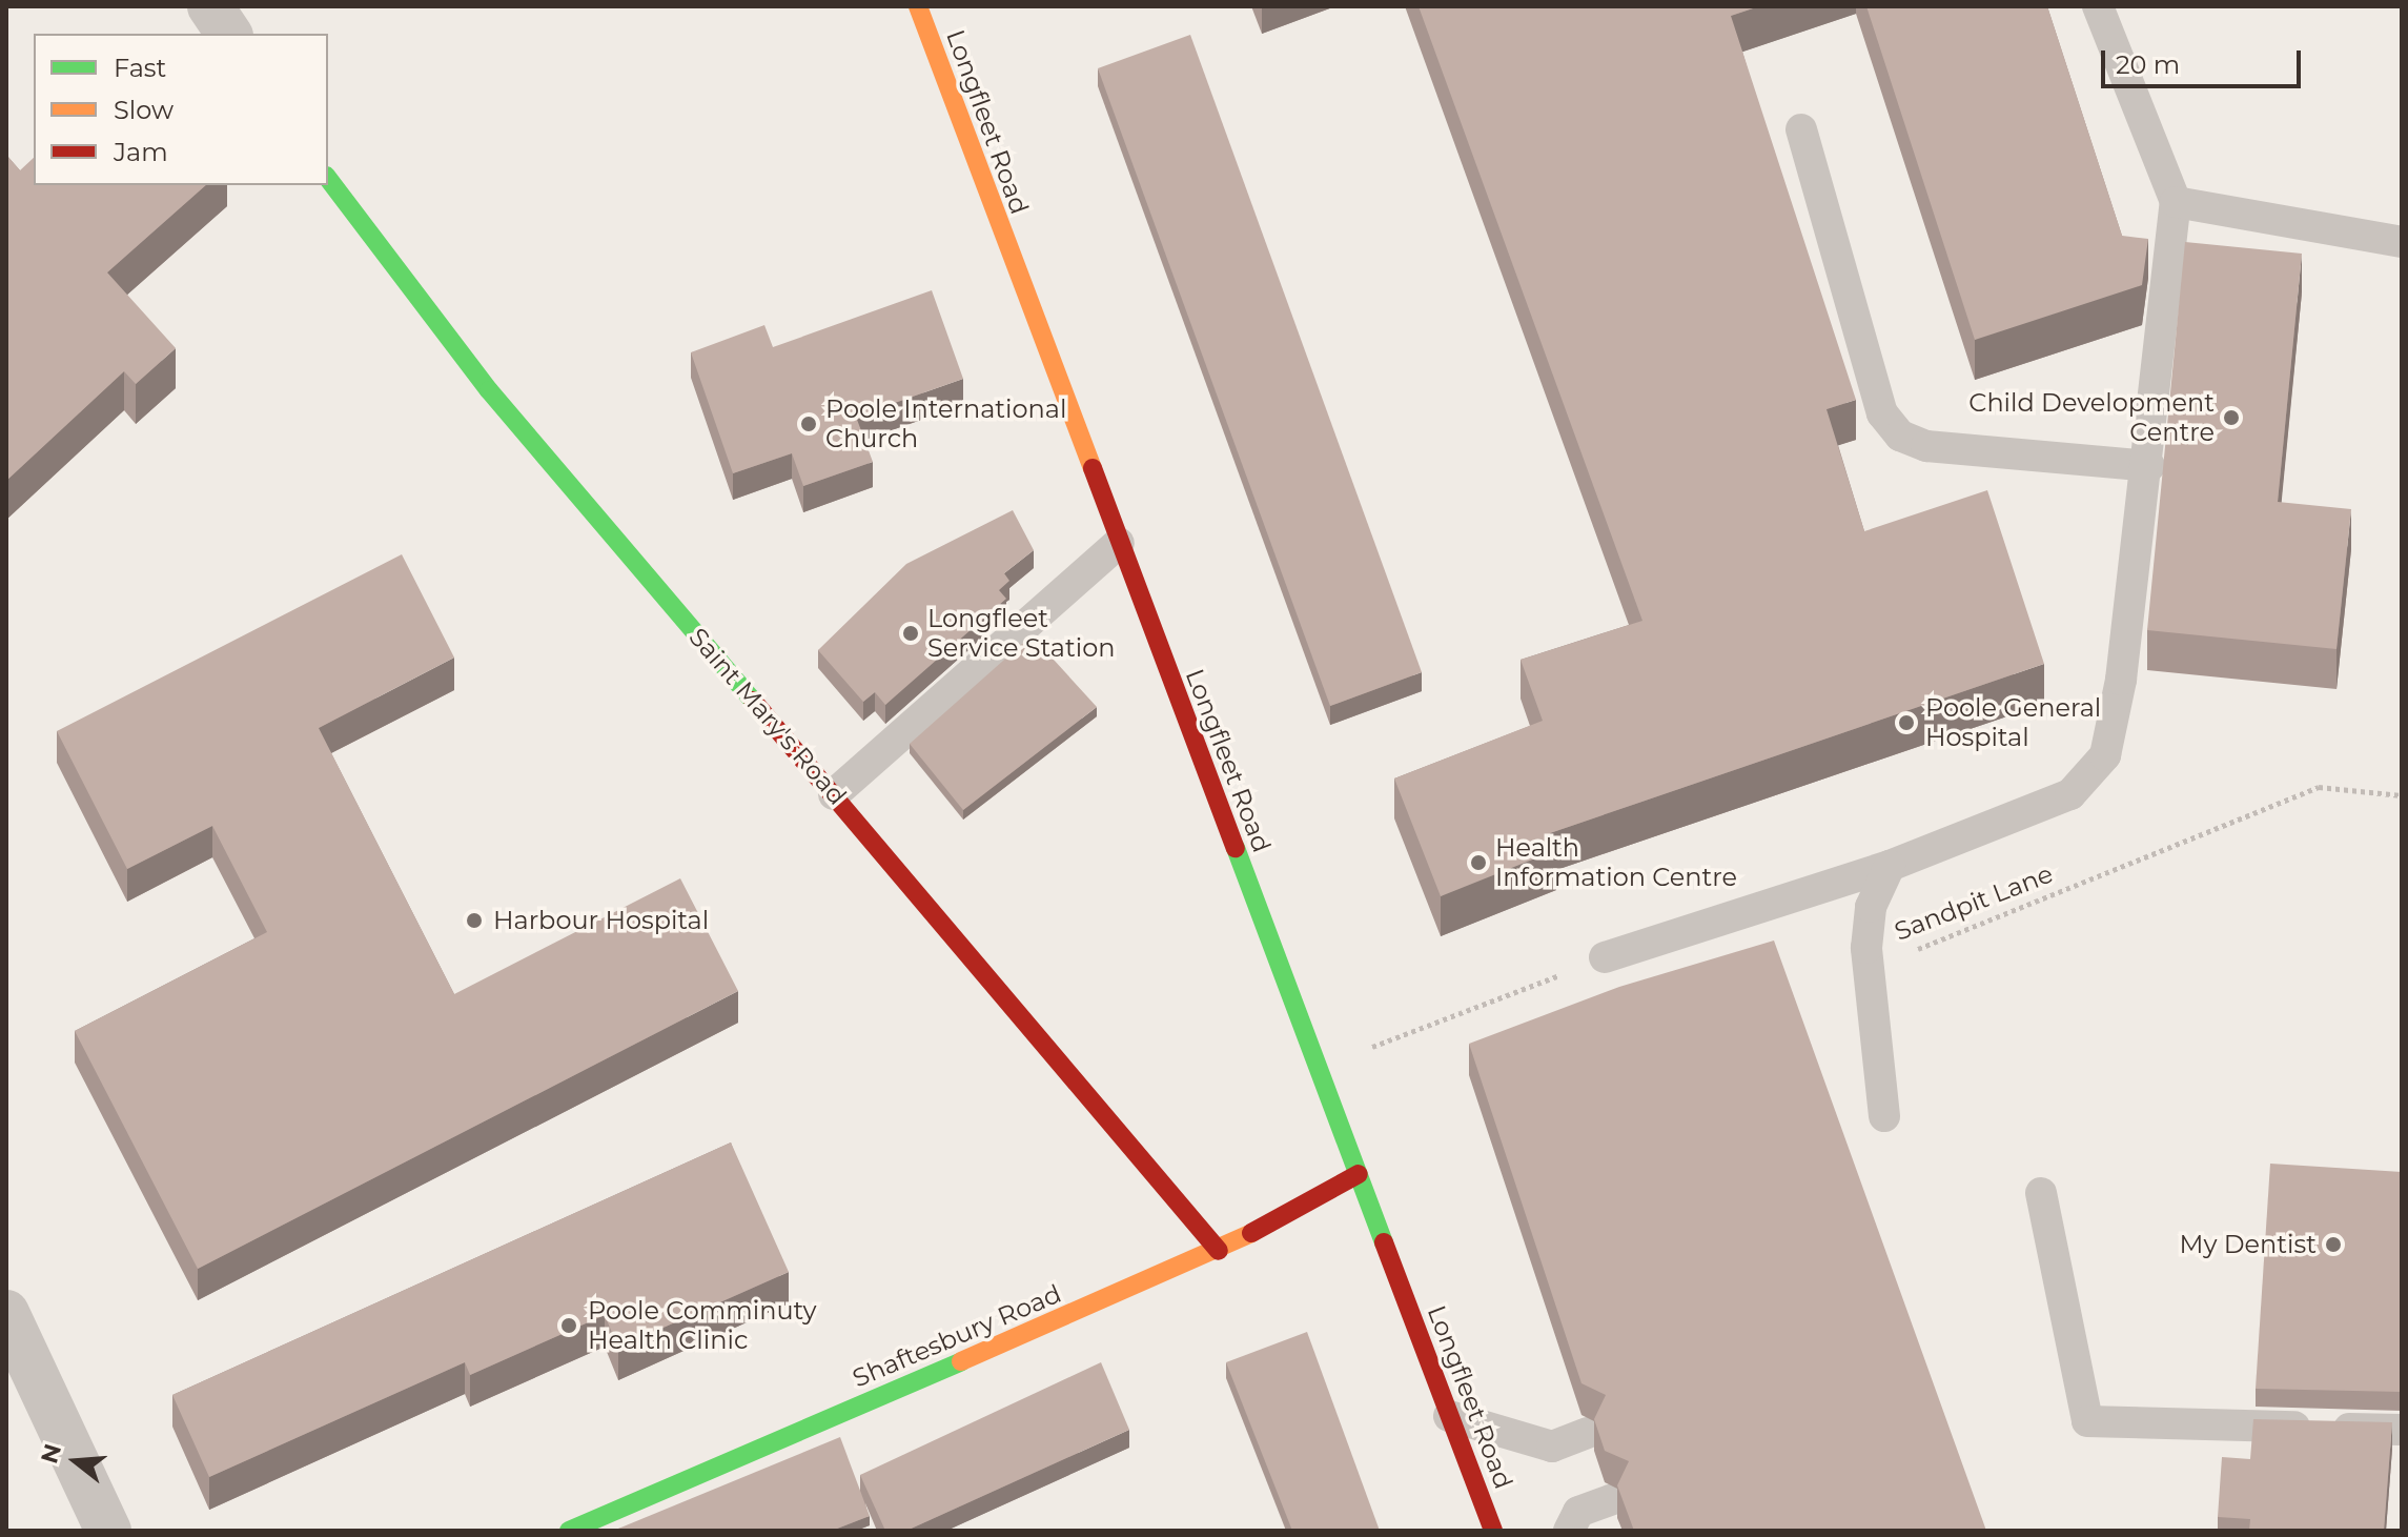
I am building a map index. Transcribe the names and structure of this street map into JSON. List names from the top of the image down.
{
  "streets": {
    "street": ["Longfleet Road", "Saint Mary's Road", "Shaftesbury Road"],
    "path": ["Sandpit Lane"]
  },
  "crossings": [
    ["Longfleet Road", "Shaftesbury Road"],
    ["Saint Mary's Road", "Shaftesbury Road"]
  ],
  "places": [
    "Child Development Centre",
    "Poole International Church",
    "Longfleet Service Station",
    "Poole General Hospital",
    "Health Information Centre",
    "Harbour Hospital",
    "My Dentist",
    "Poole Comminuty Health Clinic"
  ],
  "legend": ["Fast", "Slow", "Jam"],
  "scale_bar": "20 m",
  "north": "left"
}
